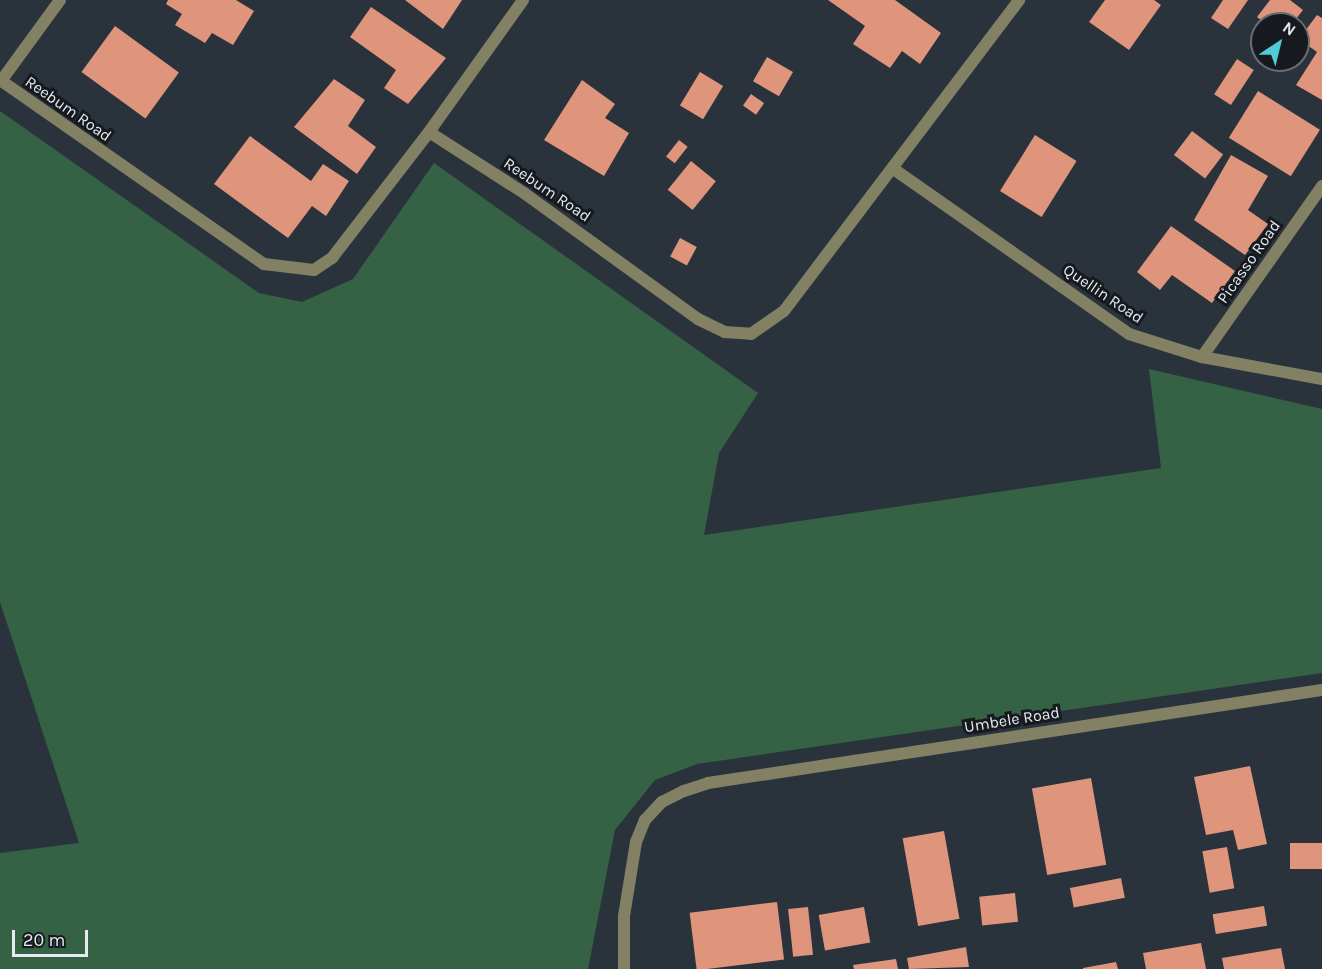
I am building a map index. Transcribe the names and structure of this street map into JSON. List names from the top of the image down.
{
  "streets": {
    "street": [
      "Reebum Road",
      "Picasso Road",
      "Quellin Road",
      "Umbele Road"
    ]
  },
  "crossings": [
    ["Reebum Road", "Quellin Road"],
    ["Picasso Road", "Quellin Road"]
  ],
  "scale_bar": "20 m",
  "north": "top right"
}
